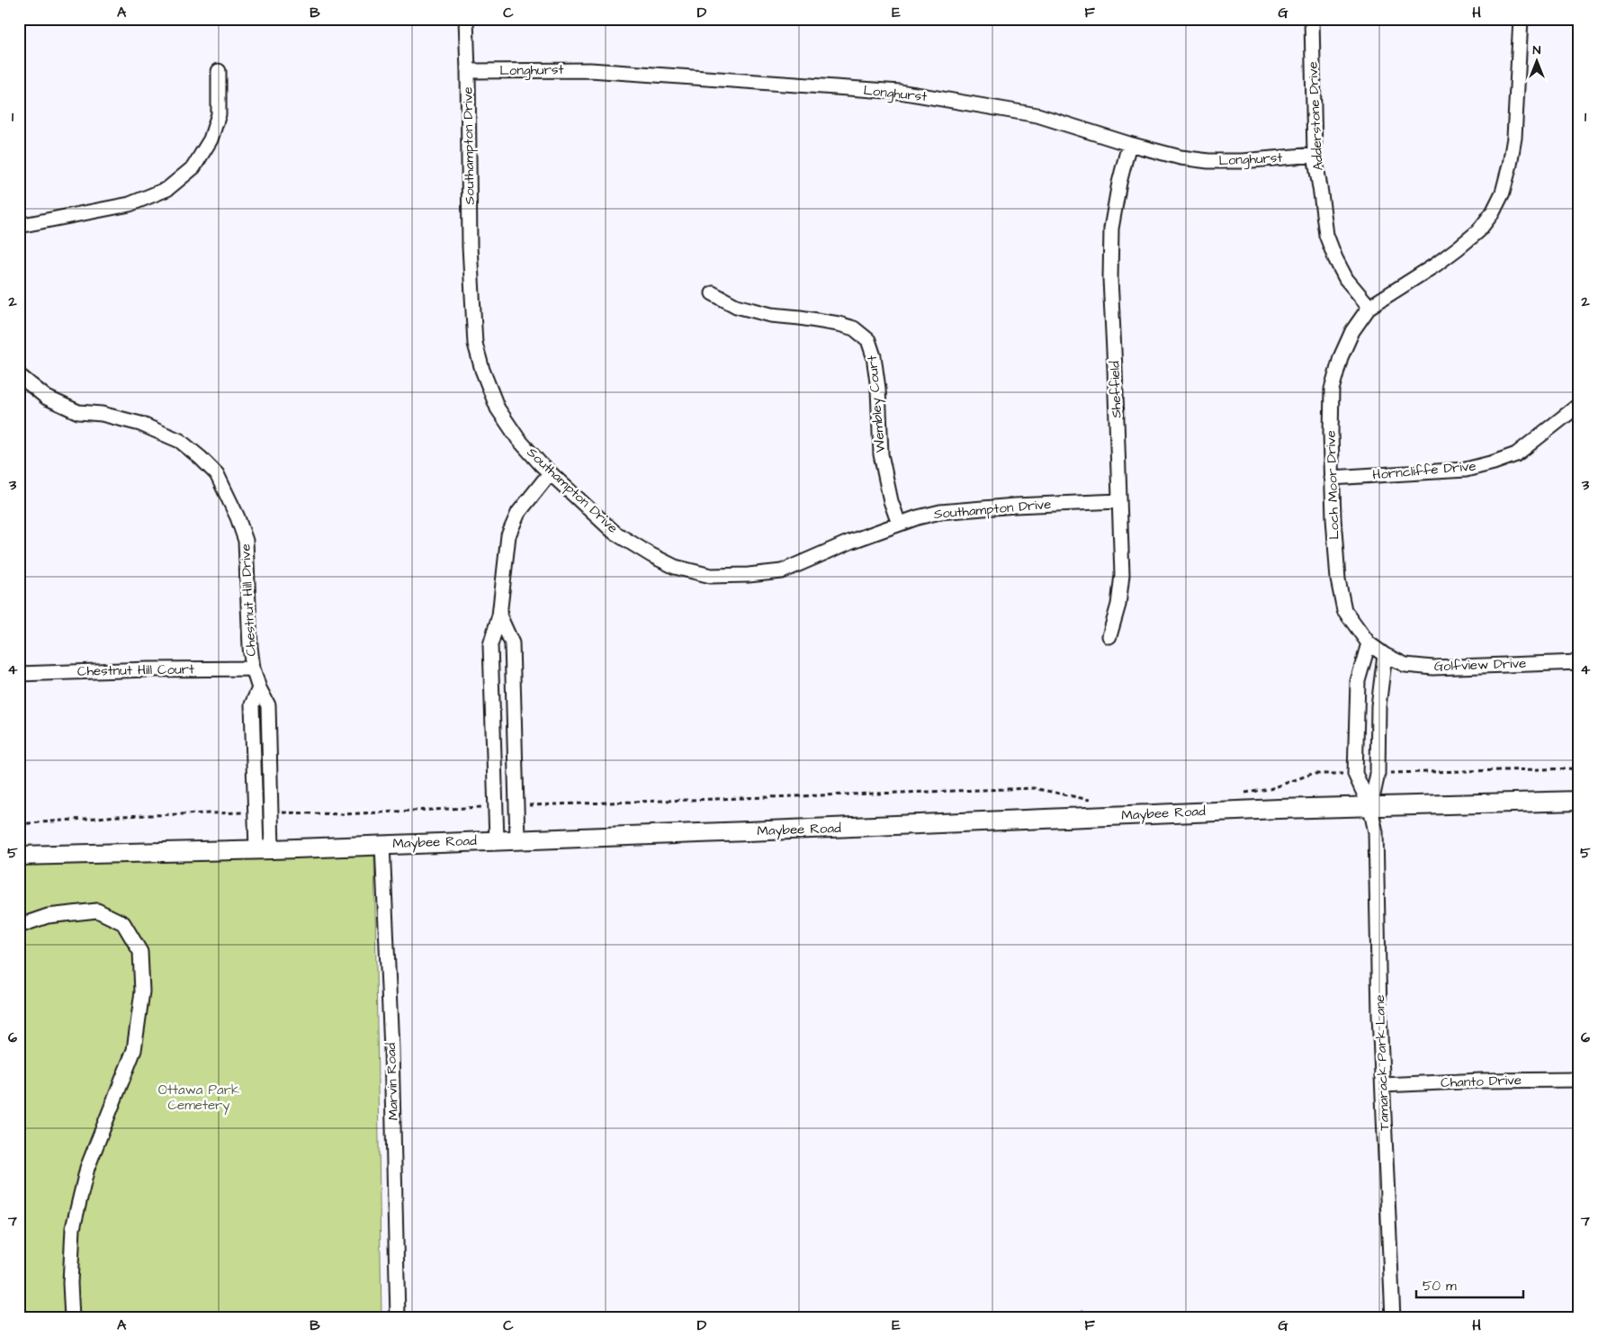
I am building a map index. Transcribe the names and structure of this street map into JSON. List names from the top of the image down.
{
  "streets": {
    "main road": ["Maybee Road"],
    "street": [
      "Longhurst",
      "Adderstone Drive",
      "Southampton Drive",
      "Sheffield",
      "Wembley Court",
      "Horncliffe Drive",
      "Loch Moor Drive",
      "Chestnut Hill Drive",
      "Golfview Drive",
      "Chestnut Hill Court",
      "Tamarack Park Lane",
      "Marvin Road",
      "Chanto Drive"
    ]
  },
  "crossings": [
    ["Longhurst", "Adderstone Drive"],
    ["Longhurst", "Southampton Drive"],
    ["Longhurst", "Sheffield"],
    ["Adderstone Drive", "Loch Moor Drive"],
    ["Southampton Drive", "Sheffield"],
    ["Southampton Drive", "Wembley Court"],
    ["Horncliffe Drive", "Loch Moor Drive"],
    ["Loch Moor Drive", "Golfview Drive"],
    ["Chestnut Hill Drive", "Chestnut Hill Court"],
    ["Chestnut Hill Drive", "Maybee Road"],
    ["Maybee Road", "Tamarack Park Lane"],
    ["Maybee Road", "Marvin Road"],
    ["Tamarack Park Lane", "Chanto Drive"]
  ],
  "parks": ["Ottawa Park Cemetery"],
  "scale_bar": "50 m",
  "north": "top",
  "grid": {
    "columns": [
      "A",
      "B",
      "C",
      "D",
      "E",
      "F",
      "G",
      "H"
    ],
    "rows": [
      "1",
      "2",
      "3",
      "4",
      "5",
      "6",
      "7"
    ]
  }
}
